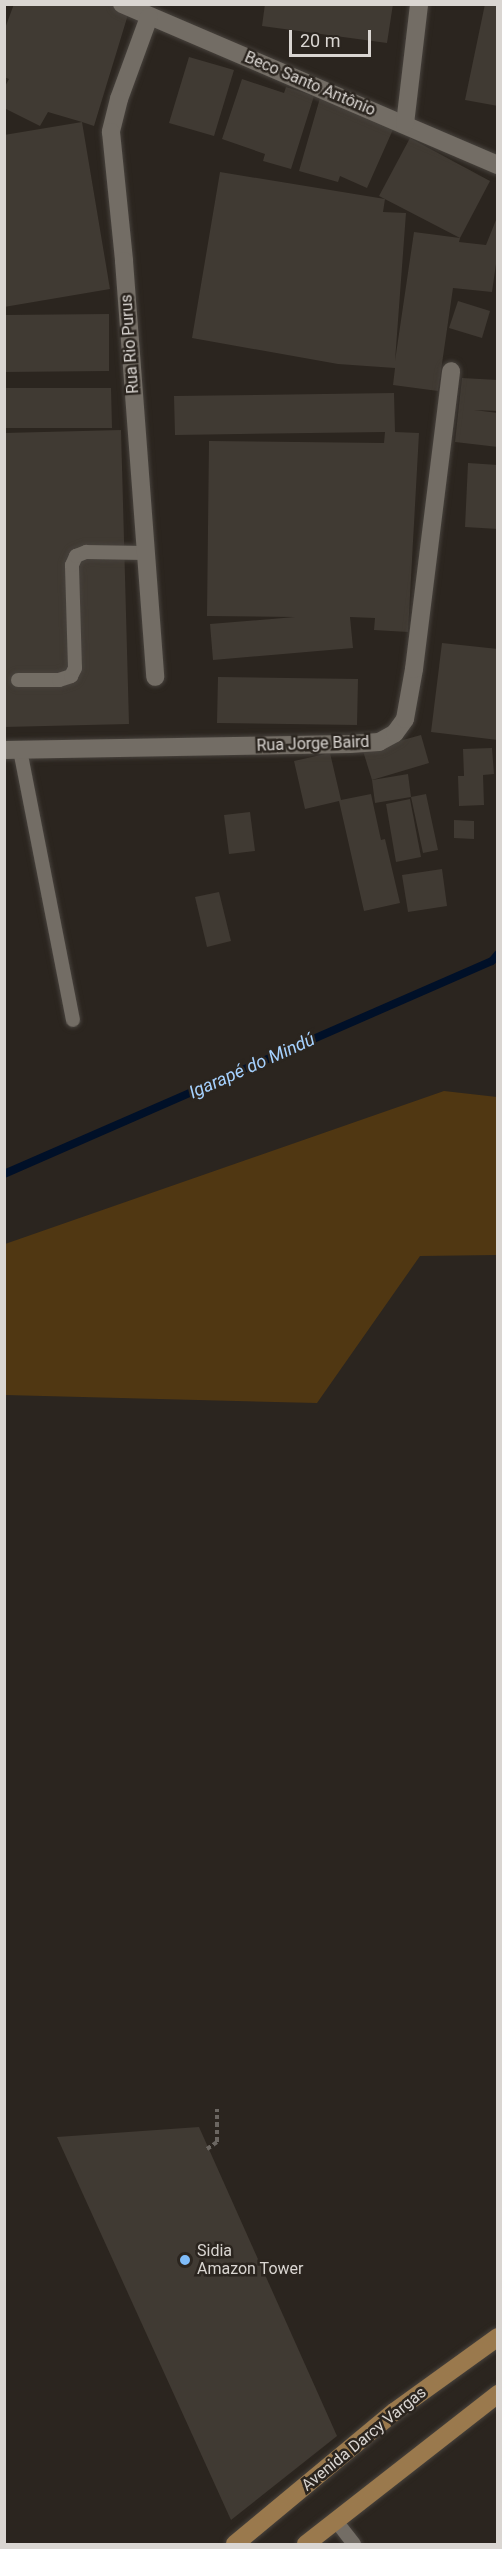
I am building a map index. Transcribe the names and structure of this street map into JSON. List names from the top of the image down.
{
  "streets": {
    "main road": ["Avenida Darcy Vargas"],
    "street": ["Beco Santo Antônio", "Rua Rio Purus", "Rua Jorge Baird"]
  },
  "crossings": [
    ["Beco Santo Antônio", "Rua Rio Purus"]
  ],
  "water": ["Igarapé do Mindú"],
  "places": ["Sidia Amazon Tower"],
  "scale_bar": "20 m"
}
